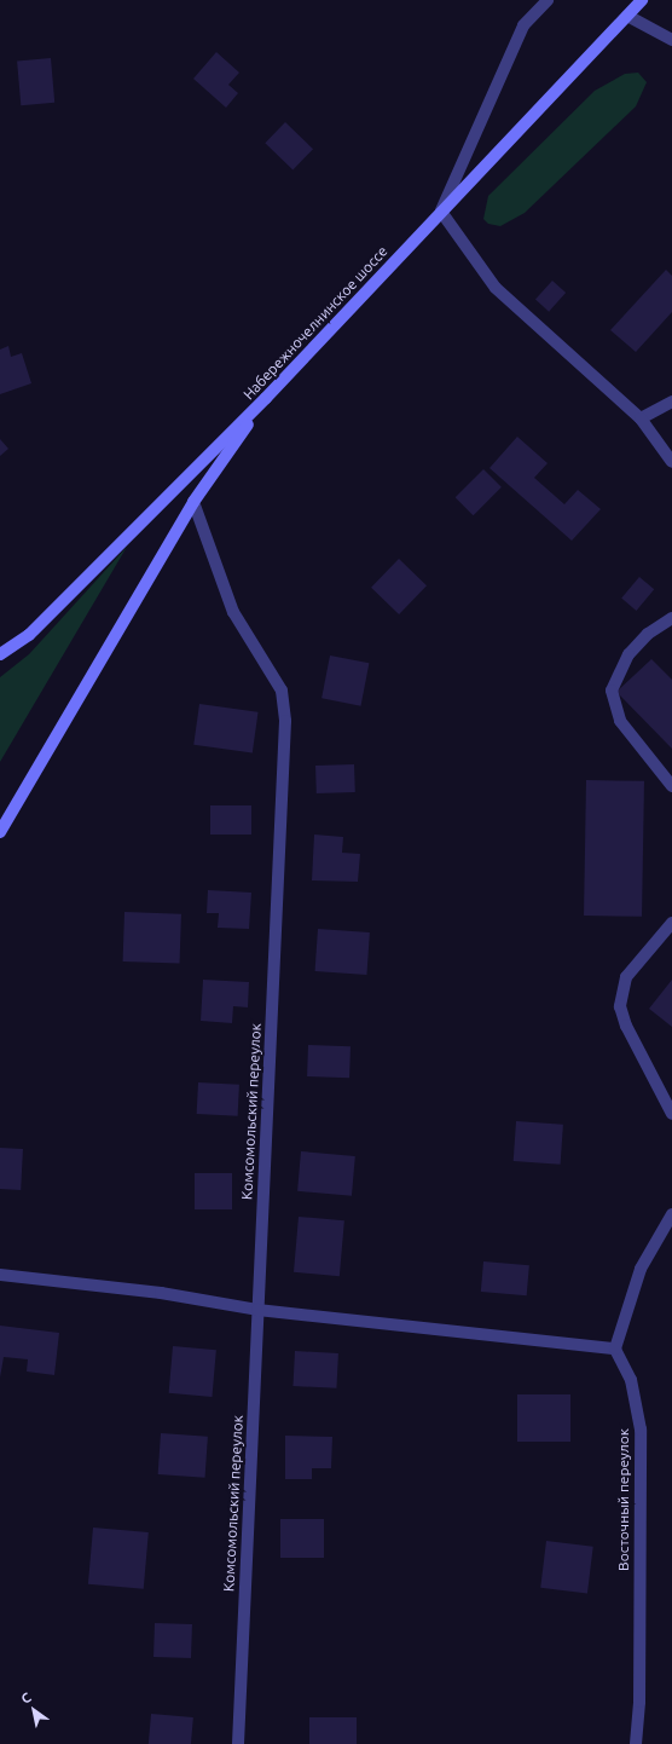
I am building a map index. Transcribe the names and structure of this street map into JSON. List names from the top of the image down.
{
  "streets": {
    "main road": ["Набережночелнинское шоссе"],
    "street": ["Комсомольский переулок", "Восточный переулок"]
  },
  "north": "top left"
}
